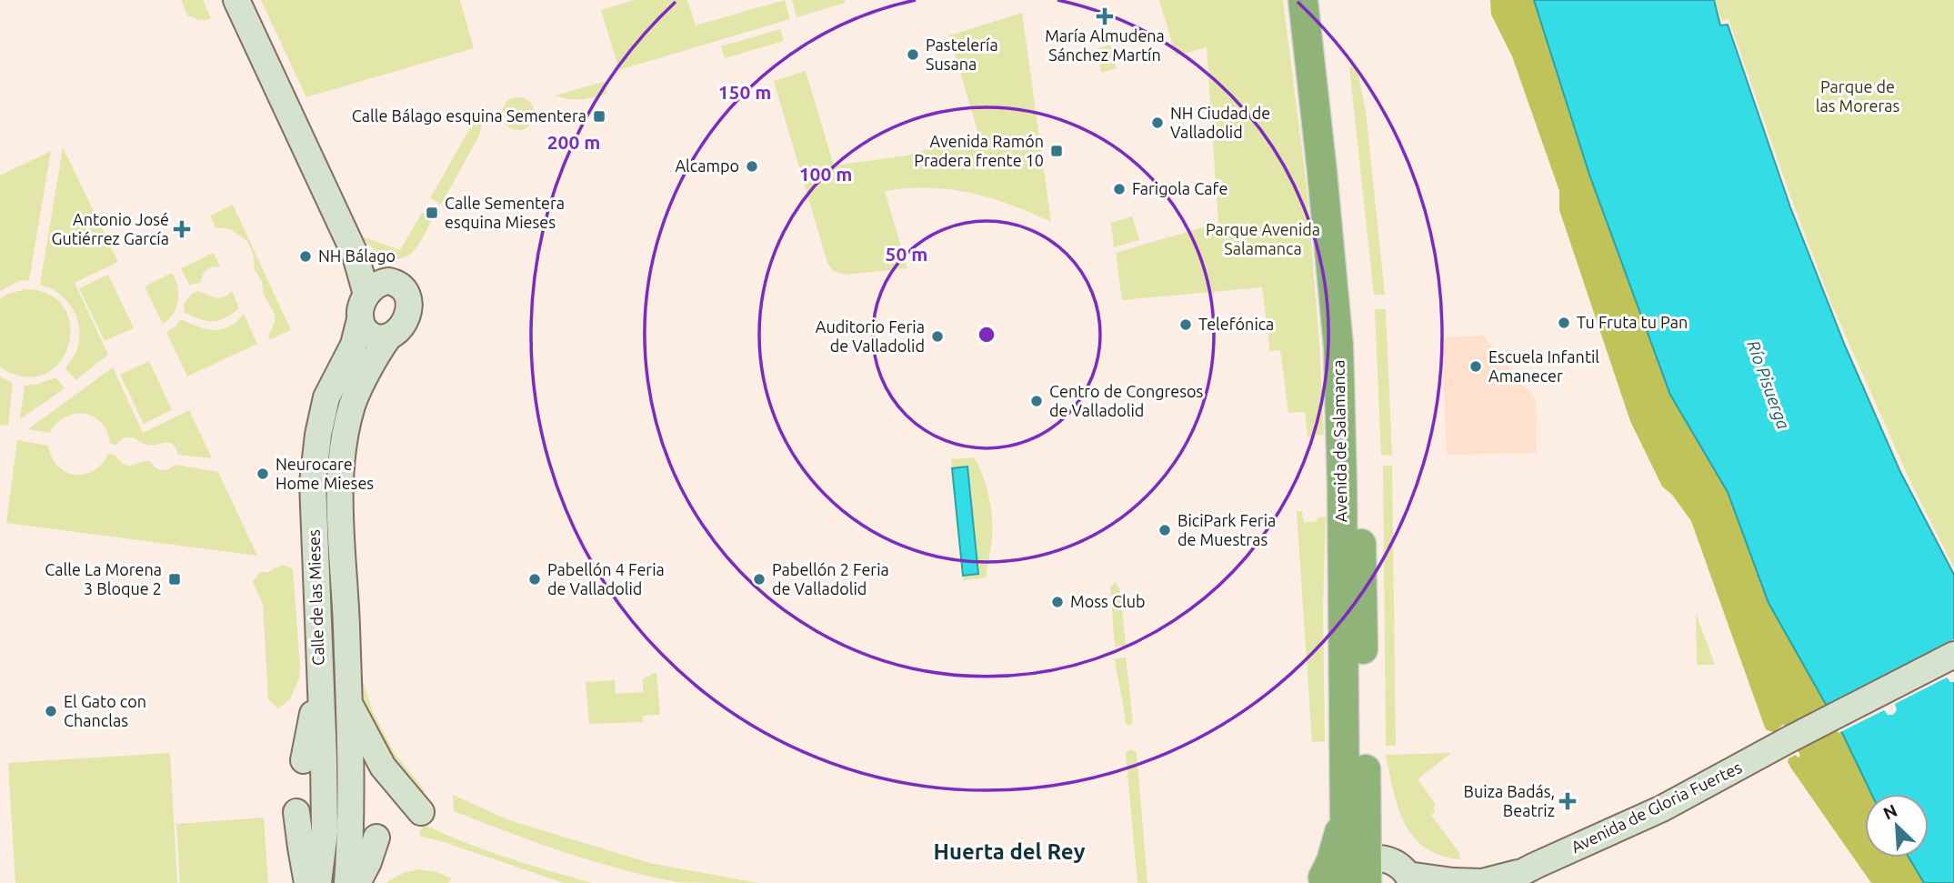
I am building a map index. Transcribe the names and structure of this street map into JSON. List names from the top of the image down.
{
  "streets": {
    "highway": ["Avenida de Salamanca"],
    "main road": ["Calle de las Mieses", "Avenida de Gloria Fuertes"]
  },
  "districts": ["Huerta del Rey"],
  "water": ["Río Pisuerga"],
  "parks": ["Parque de las Moreras", "Parque Avenida Salamanca"],
  "places": {
    "health": ["María Almudena Sánchez Martín", "Antonio José Gutiérrez García", "Buiza Badás, Beatriz"],
    "other": [
      "Pastelería Susana",
      "NH Ciudad de Valladolid",
      "Alcampo",
      "Farigola Cafe",
      "NH Bálago",
      "Tu Fruta tu Pan",
      "Telefónica",
      "Auditorio Feria de Valladolid",
      "Escuela Infantil Amanecer",
      "Centro de Congresos de Valladolid",
      "Neurocare Home Mieses",
      "BiciPark Feria de Muestras",
      "Pabellón 4 Feria de Valladolid",
      "Pabellón 2 Feria de Valladolid",
      "Moss Club",
      "El Gato con Chanclas"
    ],
    "transit": [
      "Calle Bálago esquina Sementera",
      "Avenida Ramón Pradera frente 10",
      "Calle Sementera esquina Mieses",
      "Calle La Morena 3 Bloque 2"
    ]
  },
  "north": "top left",
  "rings": [
    "150 m",
    "200 m",
    "100 m",
    "50 m"
  ]
}
